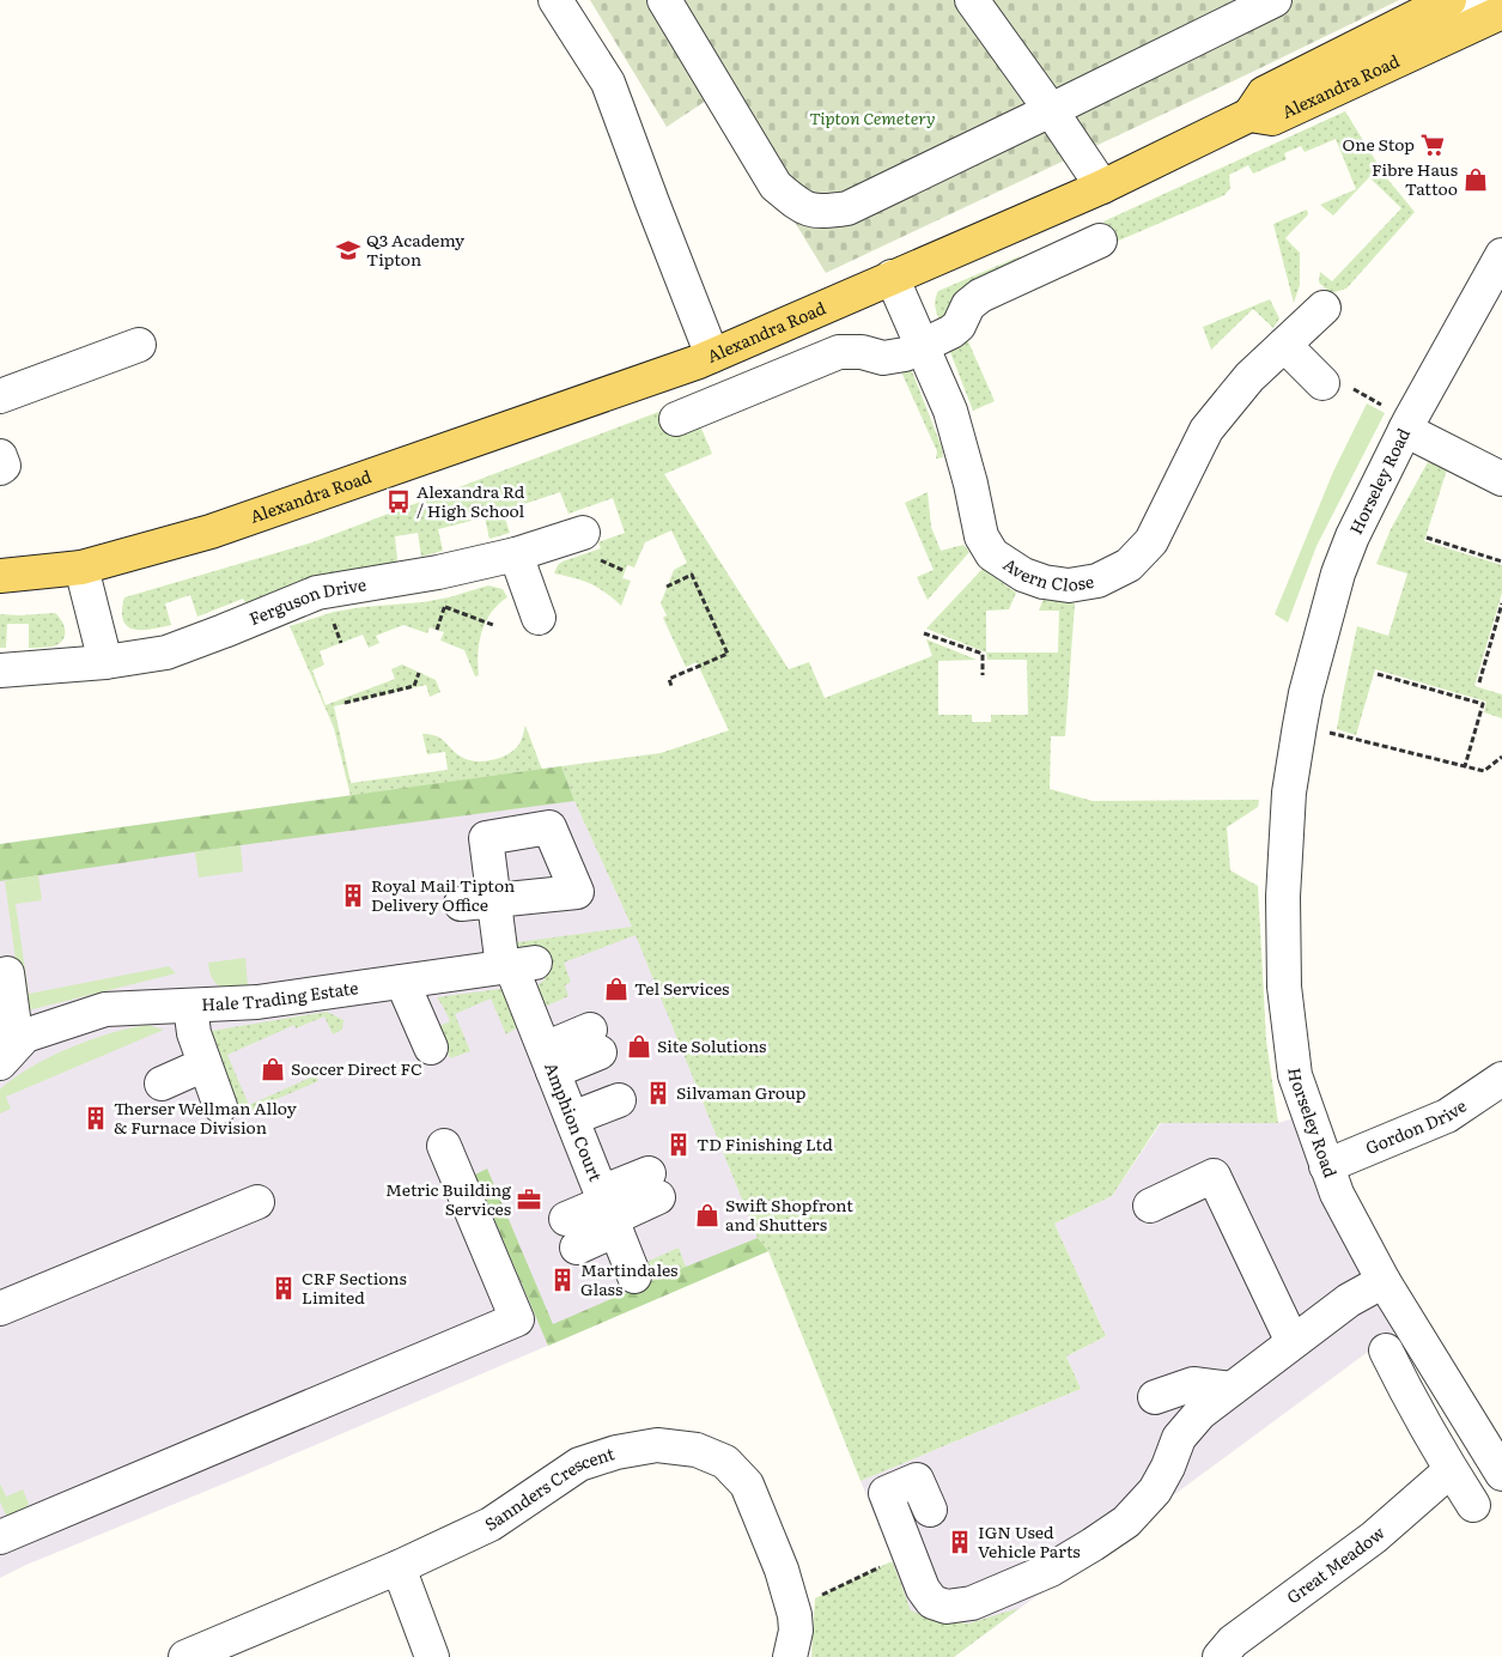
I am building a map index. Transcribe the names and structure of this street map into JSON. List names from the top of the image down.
{
  "streets": {
    "main road": ["Alexandra Road"],
    "street": [
      "Horseley Road",
      "Avern Close",
      "Ferguson Drive",
      "Hale Trading Estate",
      "Amphion Court",
      "Gordon Drive",
      "Sannders Crescent",
      "Great Meadow"
    ]
  },
  "crossings": [
    ["Alexandra Road", "Avern Close"],
    ["Horseley Road", "Gordon Drive"],
    ["Hale Trading Estate", "Amphion Court"]
  ],
  "parks": ["Tipton Cemetery"],
  "places": {
    "supermarket": ["One Stop"],
    "shop": [
      "Fibre Haus Tattoo",
      "Tel Services",
      "Site Solutions",
      "Soccer Direct FC",
      "Swift Shopfront and Shutters"
    ],
    "school or university": ["Q3 Academy Tipton"],
    "bus stop": ["Alexandra Rd / High School"],
    "building": [
      "Royal Mail Tipton Delivery Office",
      "Silvaman Group",
      "Therser Wellman Alloy & Furnace Division",
      "TD Finishing Ltd",
      "Martindales Glass",
      "CRF Sections Limited",
      "IGN Used Vehicle Parts"
    ],
    "office": ["Metric Building Services"]
  }
}
